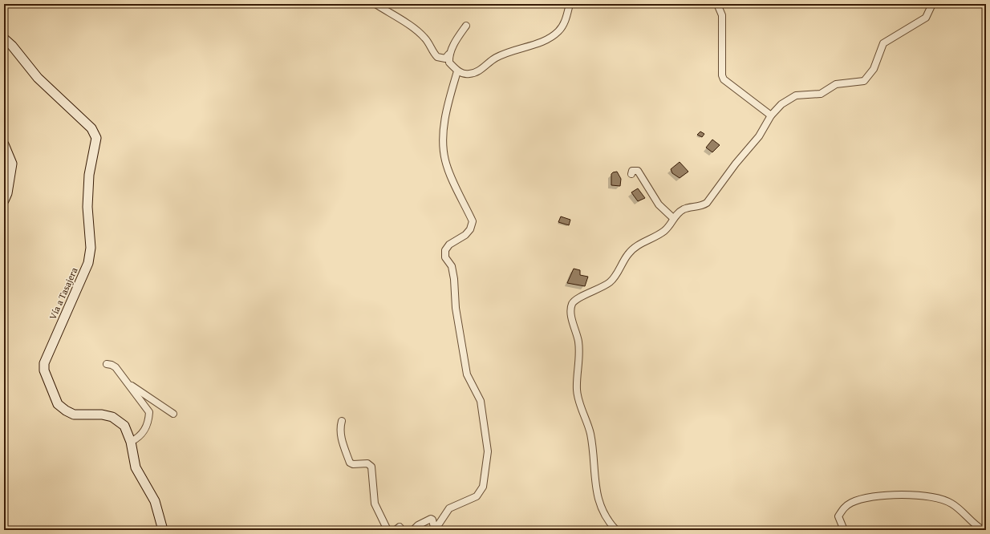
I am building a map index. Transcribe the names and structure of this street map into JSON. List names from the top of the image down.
{
  "streets": {
    "street": ["Vía a Tasajera"]
  }
}
